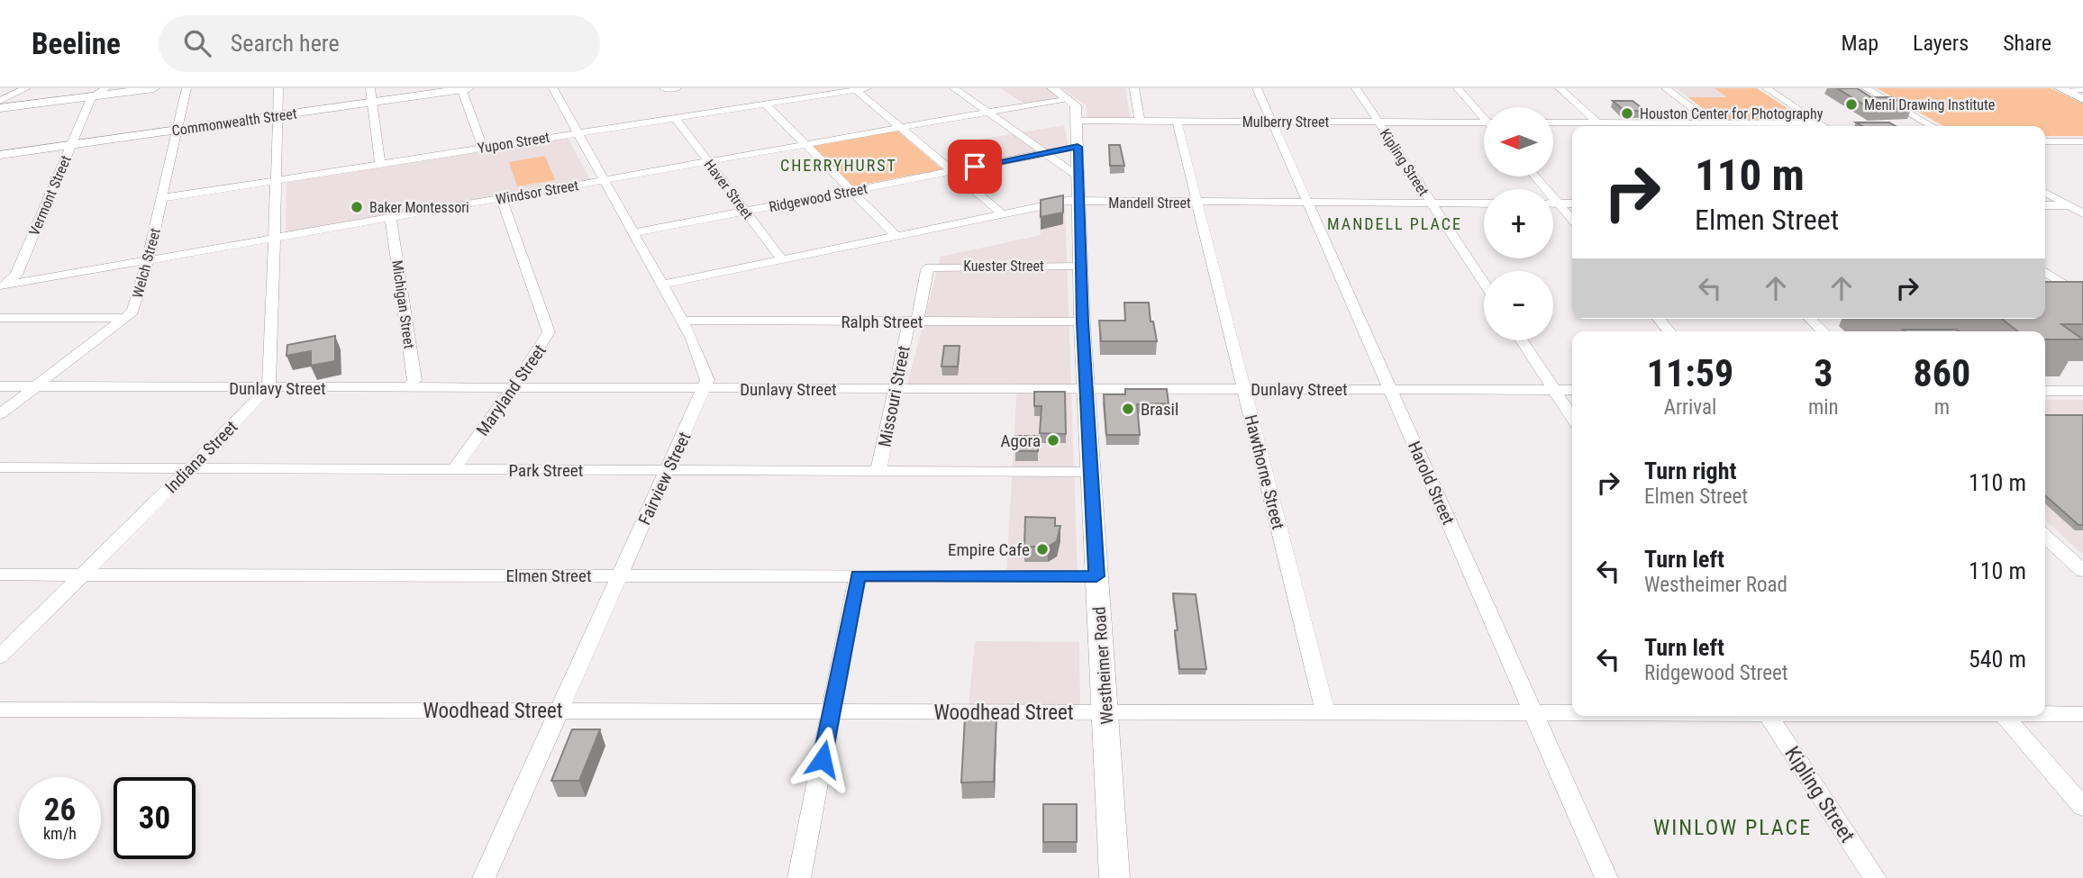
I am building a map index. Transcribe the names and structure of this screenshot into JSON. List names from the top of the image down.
{
  "streets": {
    "main road": ["Commonwealth Street", "Westheimer Road"],
    "street": [
      "Mulberry Street",
      "Yupon Street",
      "Kipling Street",
      "Haver Street",
      "Windsor Street",
      "Vermont Street",
      "Ridgewood Street",
      "Mandell Street",
      "Welch Street",
      "Kuester Street",
      "Michigan Street",
      "Ralph Street",
      "Dunlavy Street",
      "Maryland Street",
      "Missouri Street",
      "Indiana Street",
      "Park Street",
      "Hawthorne Street",
      "Fairview Street",
      "Harold Street",
      "Elmen Street",
      "Woodhead Street"
    ]
  },
  "crossings": [
    ["Commonwealth Street", "Vermont Street"],
    ["Commonwealth Street", "Welch Street"],
    ["Mulberry Street", "Kipling Street"],
    ["Mulberry Street", "Hawthorne Street"],
    ["Mulberry Street", "Harold Street"],
    ["Mulberry Street", "Westheimer Road"],
    ["Yupon Street", "Haver Street"],
    ["Yupon Street", "Welch Street"],
    ["Kipling Street", "Mandell Street"],
    ["Haver Street", "Windsor Street"],
    ["Haver Street", "Ridgewood Street"],
    ["Haver Street", "Mandell Street"],
    ["Windsor Street", "Vermont Street"],
    ["Windsor Street", "Welch Street"],
    ["Windsor Street", "Michigan Street"],
    ["Windsor Street", "Maryland Street"],
    ["Windsor Street", "Westheimer Road"],
    ["Ridgewood Street", "Westheimer Road"],
    ["Mandell Street", "Hawthorne Street"],
    ["Mandell Street", "Harold Street"],
    ["Mandell Street", "Westheimer Road"],
    ["Welch Street", "Dunlavy Street"],
    ["Kuester Street", "Missouri Street"],
    ["Kuester Street", "Westheimer Road"],
    ["Michigan Street", "Dunlavy Street"],
    ["Ralph Street", "Missouri Street"],
    ["Ralph Street", "Westheimer Road"],
    ["Dunlavy Street", "Maryland Street"],
    ["Dunlavy Street", "Missouri Street"],
    ["Dunlavy Street", "Indiana Street"],
    ["Dunlavy Street", "Hawthorne Street"],
    ["Dunlavy Street", "Fairview Street"],
    ["Dunlavy Street", "Harold Street"],
    ["Dunlavy Street", "Westheimer Road"],
    ["Maryland Street", "Park Street"],
    ["Missouri Street", "Park Street"],
    ["Indiana Street", "Park Street"],
    ["Indiana Street", "Elmen Street"],
    ["Park Street", "Fairview Street"],
    ["Park Street", "Westheimer Road"],
    ["Hawthorne Street", "Woodhead Street"],
    ["Fairview Street", "Elmen Street"],
    ["Fairview Street", "Woodhead Street"],
    ["Harold Street", "Woodhead Street"],
    ["Elmen Street", "Westheimer Road"],
    ["Westheimer Road", "Woodhead Street"]
  ],
  "districts": ["CHERRYHURST", "MANDELL PLACE", "WINLOW PLACE"],
  "places": [
    "Menil Drawing Institute",
    "Houston Center for Photography",
    "Baker Montessori",
    "Brasil",
    "Agora",
    "Empire Cafe"
  ],
  "north": "left",
  "page": {
    "header": "Beeline",
    "search": "Search here",
    "nav": ["Map", "Layers", "Share"],
    "map_buttons": ["+", "−"],
    "turn": ["110 m", "Elmen Street"],
    "eta": [
      "11:59",
      "Arrival",
      "3",
      "min",
      "860",
      "m"
    ],
    "list": [
      {
        "name": "Turn right",
        "note": "Elmen Street",
        "value": "110 m"
      },
      {
        "name": "Turn left",
        "note": "Westheimer Road",
        "value": "110 m"
      },
      {
        "name": "Turn left",
        "note": "Ridgewood Street",
        "value": "540 m"
      }
    ],
    "speed": "26 km/h",
    "limit": "30"
  }
}
